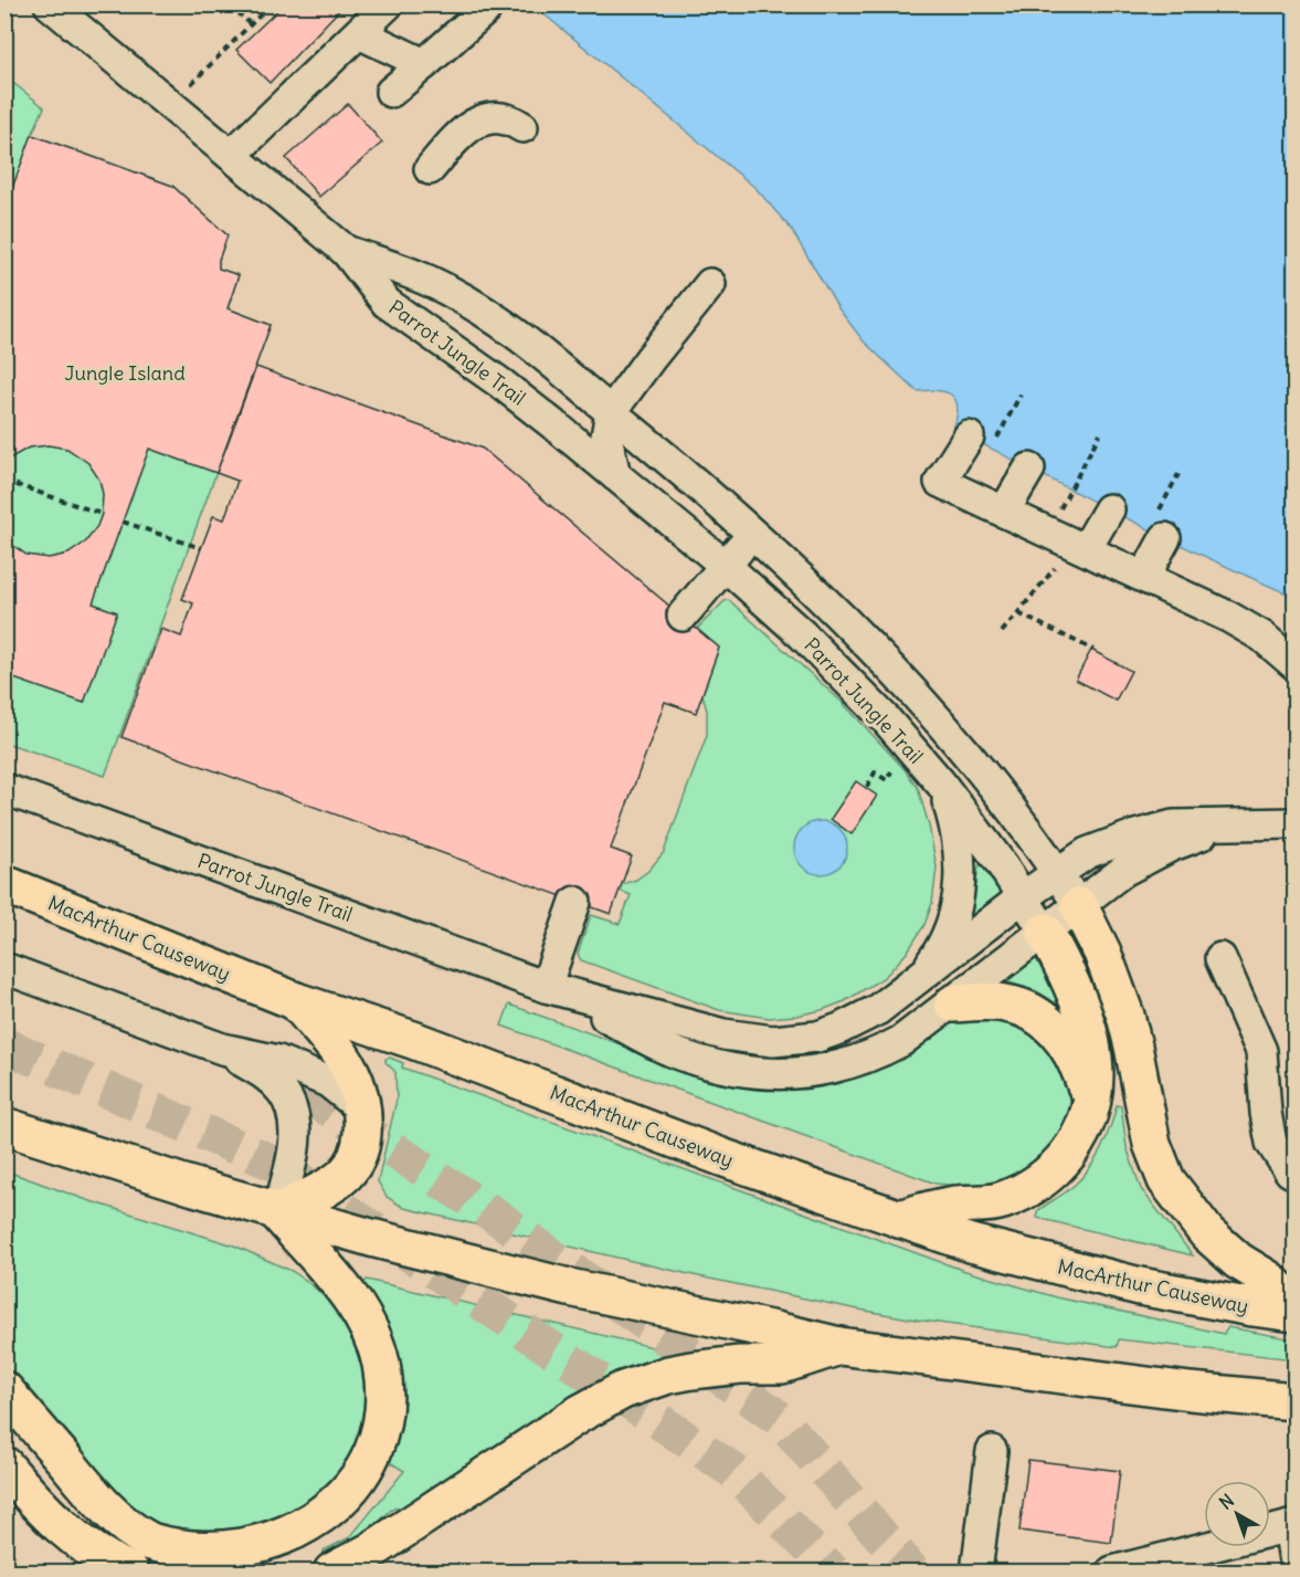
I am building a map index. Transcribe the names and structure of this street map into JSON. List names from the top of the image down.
{
  "streets": {
    "highway": ["MacArthur Causeway"],
    "street": ["Parrot Jungle Trail"]
  },
  "parks": ["Jungle Island"],
  "north": "top left"
}
